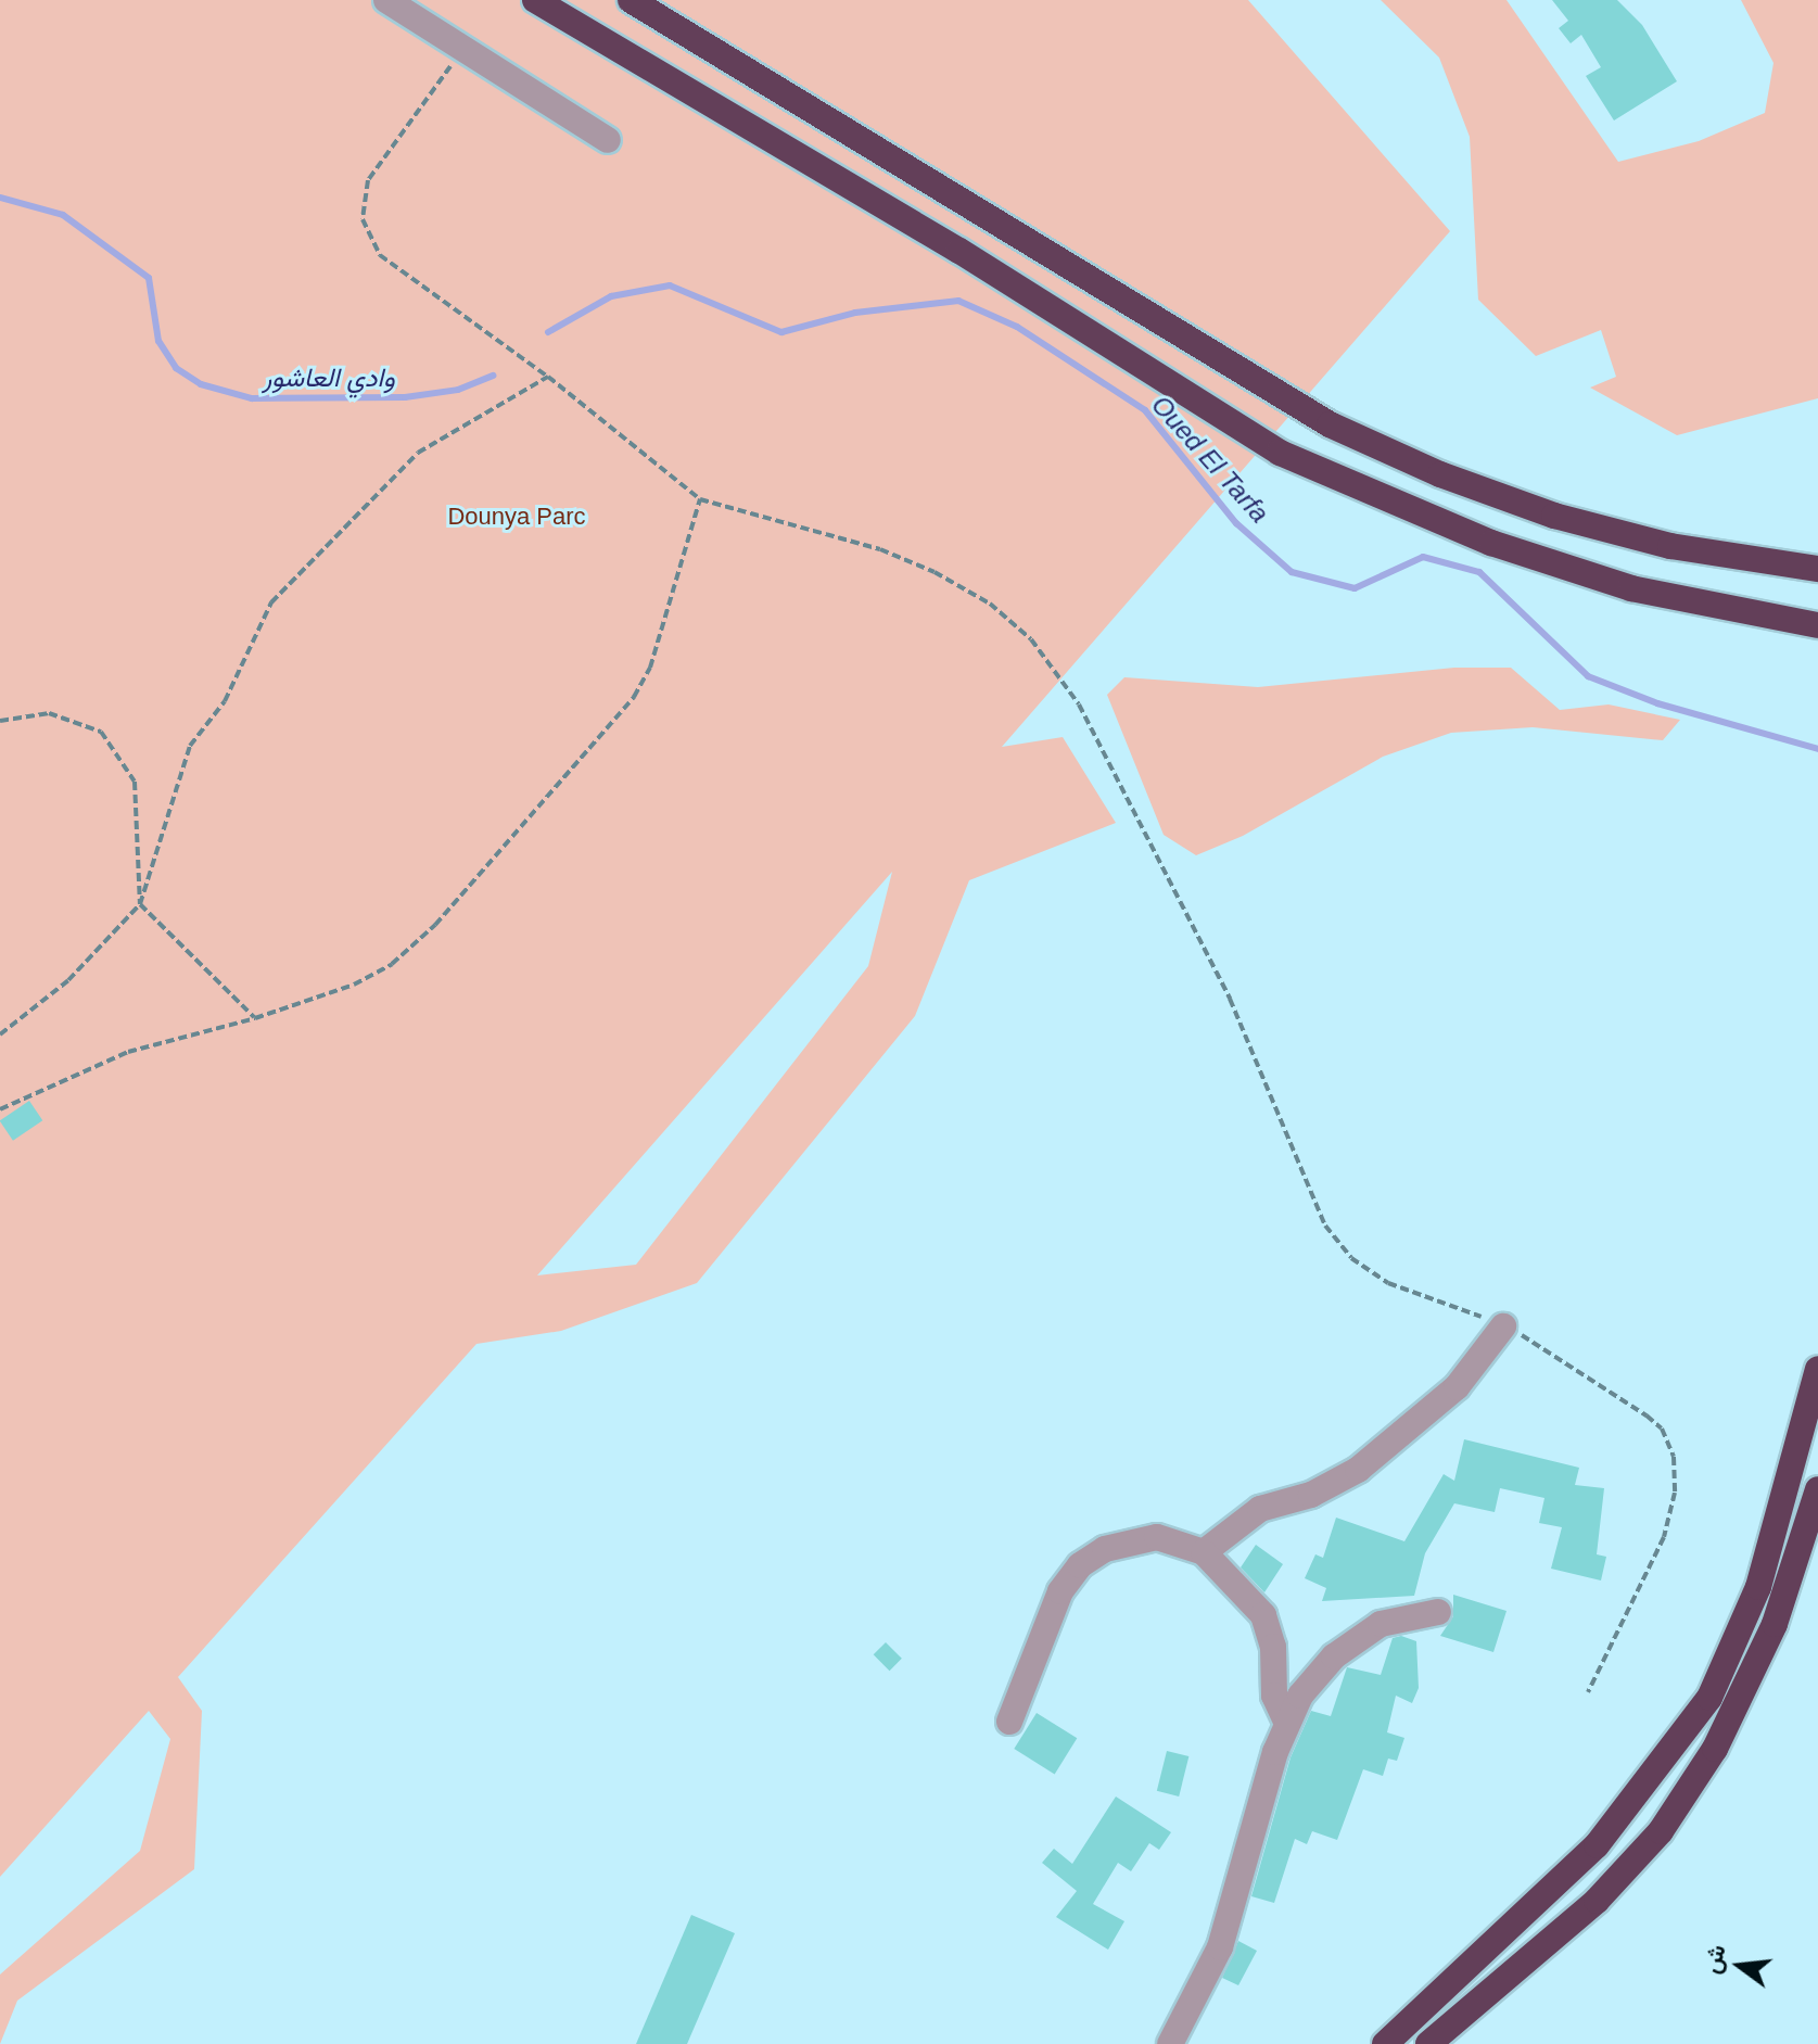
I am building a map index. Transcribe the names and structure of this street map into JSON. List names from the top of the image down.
{
  "water": ["وادي العاشور", "Oued El Tarfa"],
  "parks": ["Dounya Parc"],
  "north": "left"
}
